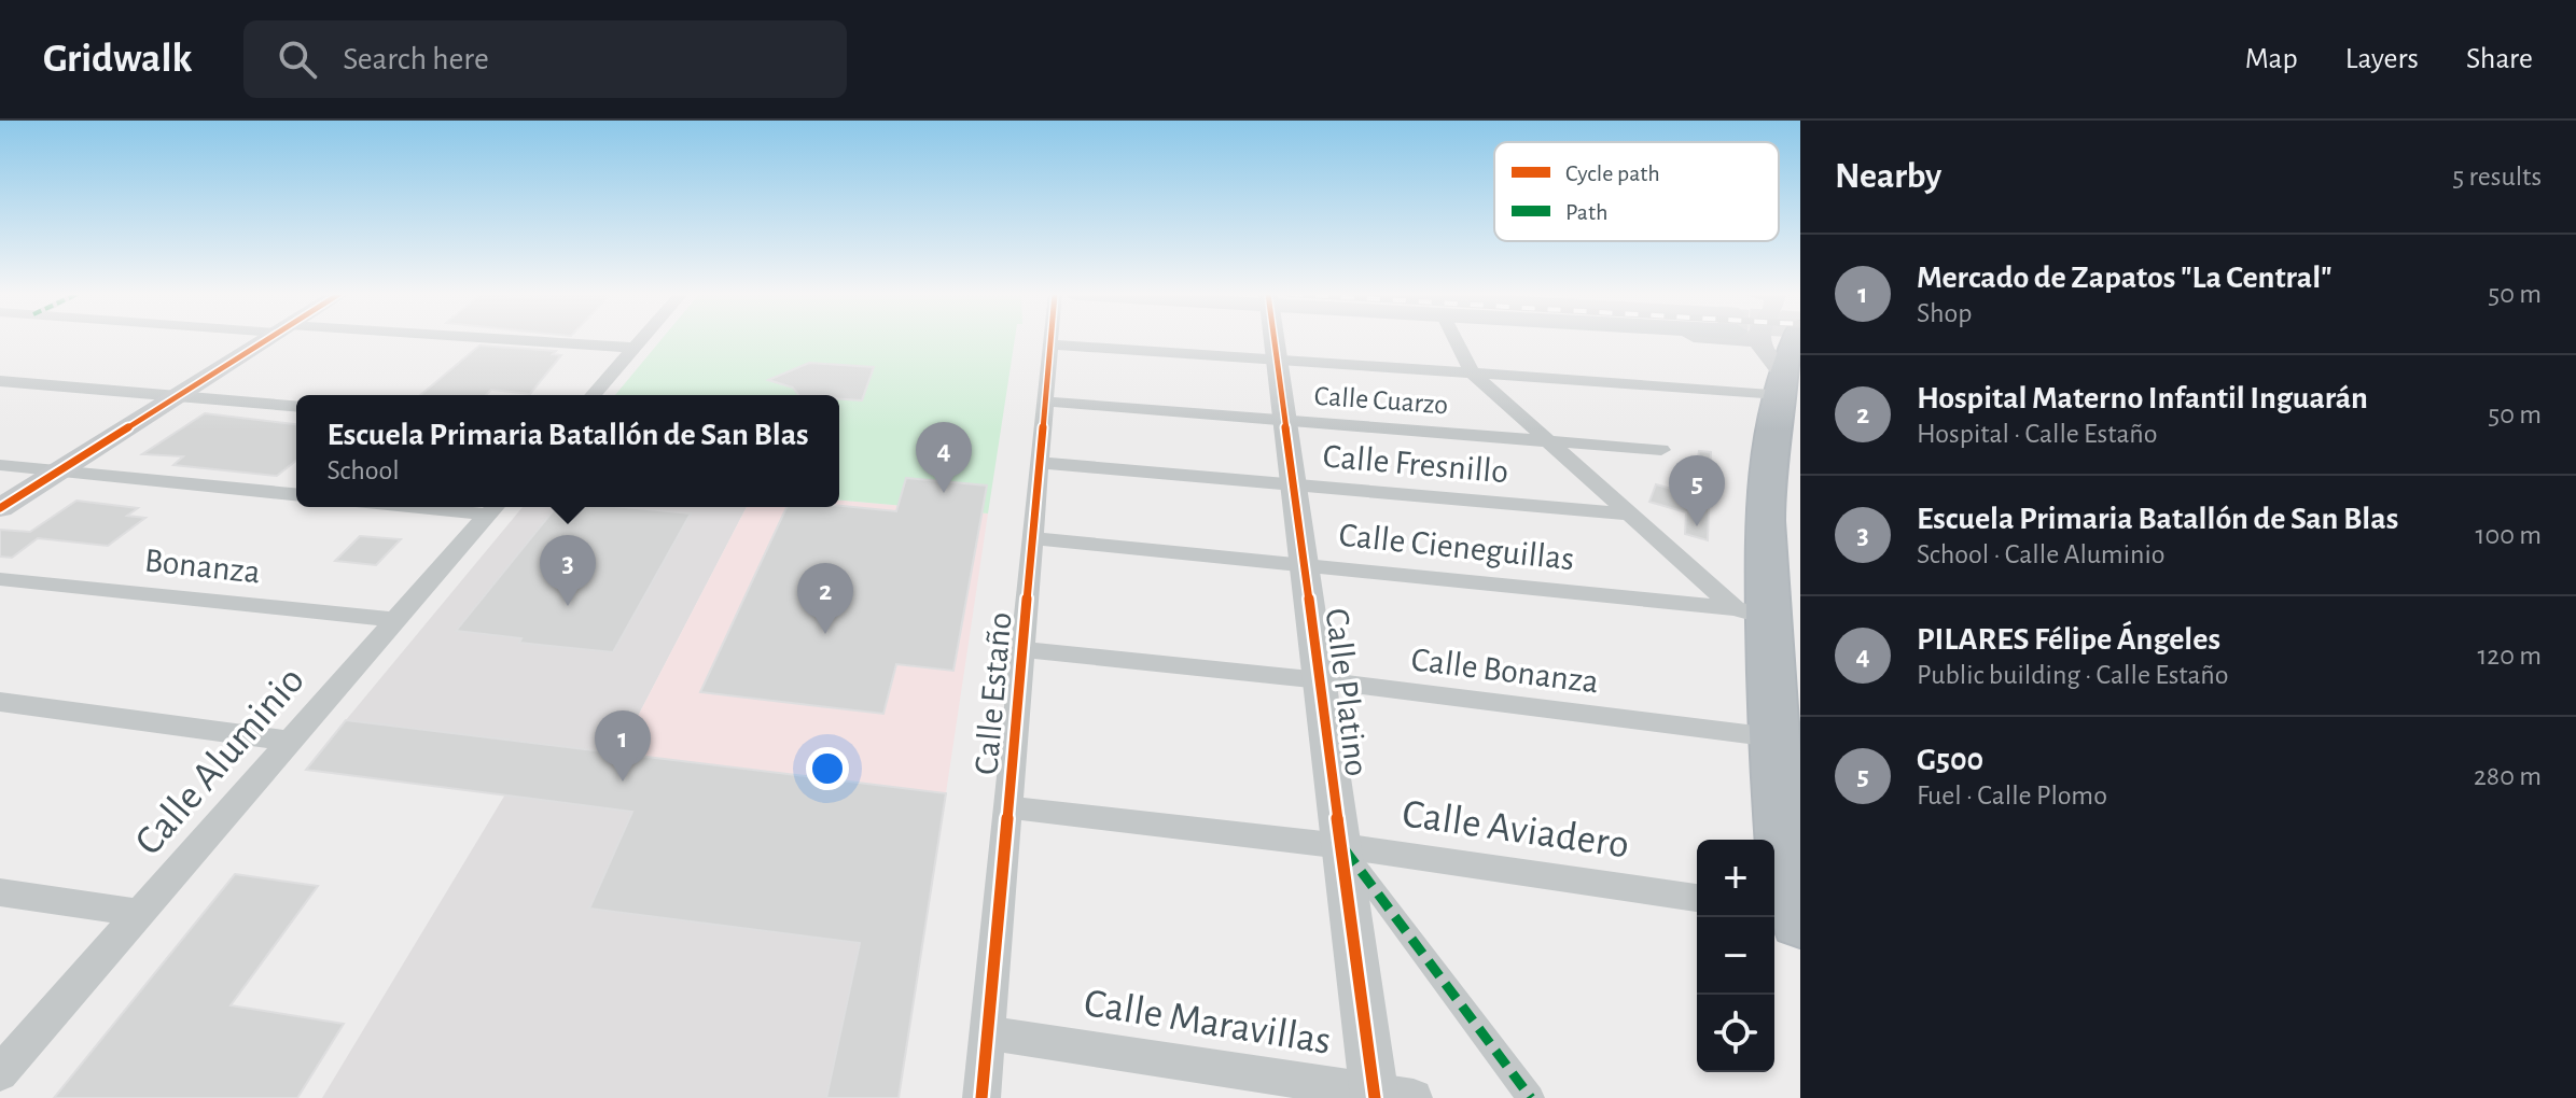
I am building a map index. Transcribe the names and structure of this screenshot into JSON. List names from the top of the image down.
{
  "streets": {
    "street": [
      "Calle Cuarzo",
      "Calle Fresnillo",
      "Calle Cieneguillas",
      "Bonanza",
      "Calle Bonanza",
      "Calle Platino",
      "Calle Estaño",
      "Calle Aluminio",
      "Calle Aviadero",
      "Calle Maravillas"
    ]
  },
  "crossings": [
    ["Calle Cuarzo", "Calle Platino"],
    ["Calle Cuarzo", "Calle Estaño"],
    ["Calle Fresnillo", "Calle Platino"],
    ["Calle Fresnillo", "Calle Estaño"],
    ["Calle Cieneguillas", "Calle Platino"],
    ["Calle Cieneguillas", "Calle Estaño"],
    ["Bonanza", "Calle Aluminio"],
    ["Calle Bonanza", "Calle Platino"],
    ["Calle Bonanza", "Calle Estaño"],
    ["Calle Platino", "Calle Aviadero"],
    ["Calle Platino", "Calle Maravillas"],
    ["Calle Estaño", "Calle Aviadero"],
    ["Calle Estaño", "Calle Maravillas"]
  ],
  "legend": ["Cycle path", "Path"],
  "page": {
    "header": "Gridwalk",
    "search": "Search here",
    "nav": ["Map", "Layers", "Share"],
    "heading": ["Nearby", "5 results"],
    "list": [
      {
        "mark": "1",
        "name": "Mercado de Zapatos \"La Central\"",
        "note": "Shop",
        "value": "50 m"
      },
      {
        "mark": "2",
        "name": "Hospital Materno Infantil Inguarán",
        "note": "Hospital · Calle Estaño",
        "value": "50 m"
      },
      {
        "mark": "3",
        "name": "Escuela Primaria Batallón de San Blas",
        "note": "School · Calle Aluminio",
        "value": "100 m"
      },
      {
        "mark": "4",
        "name": "PILARES Félipe Ángeles",
        "note": "Public building · Calle Estaño",
        "value": "120 m"
      },
      {
        "mark": "5",
        "name": "G500",
        "note": "Fuel · Calle Plomo",
        "value": "280 m"
      }
    ],
    "popup": ["Escuela Primaria Batallón de San Blas", "School"],
    "pins": [
      "4",
      "5",
      "3",
      "2",
      "1"
    ],
    "map_buttons": ["+", "−"]
  }
}
